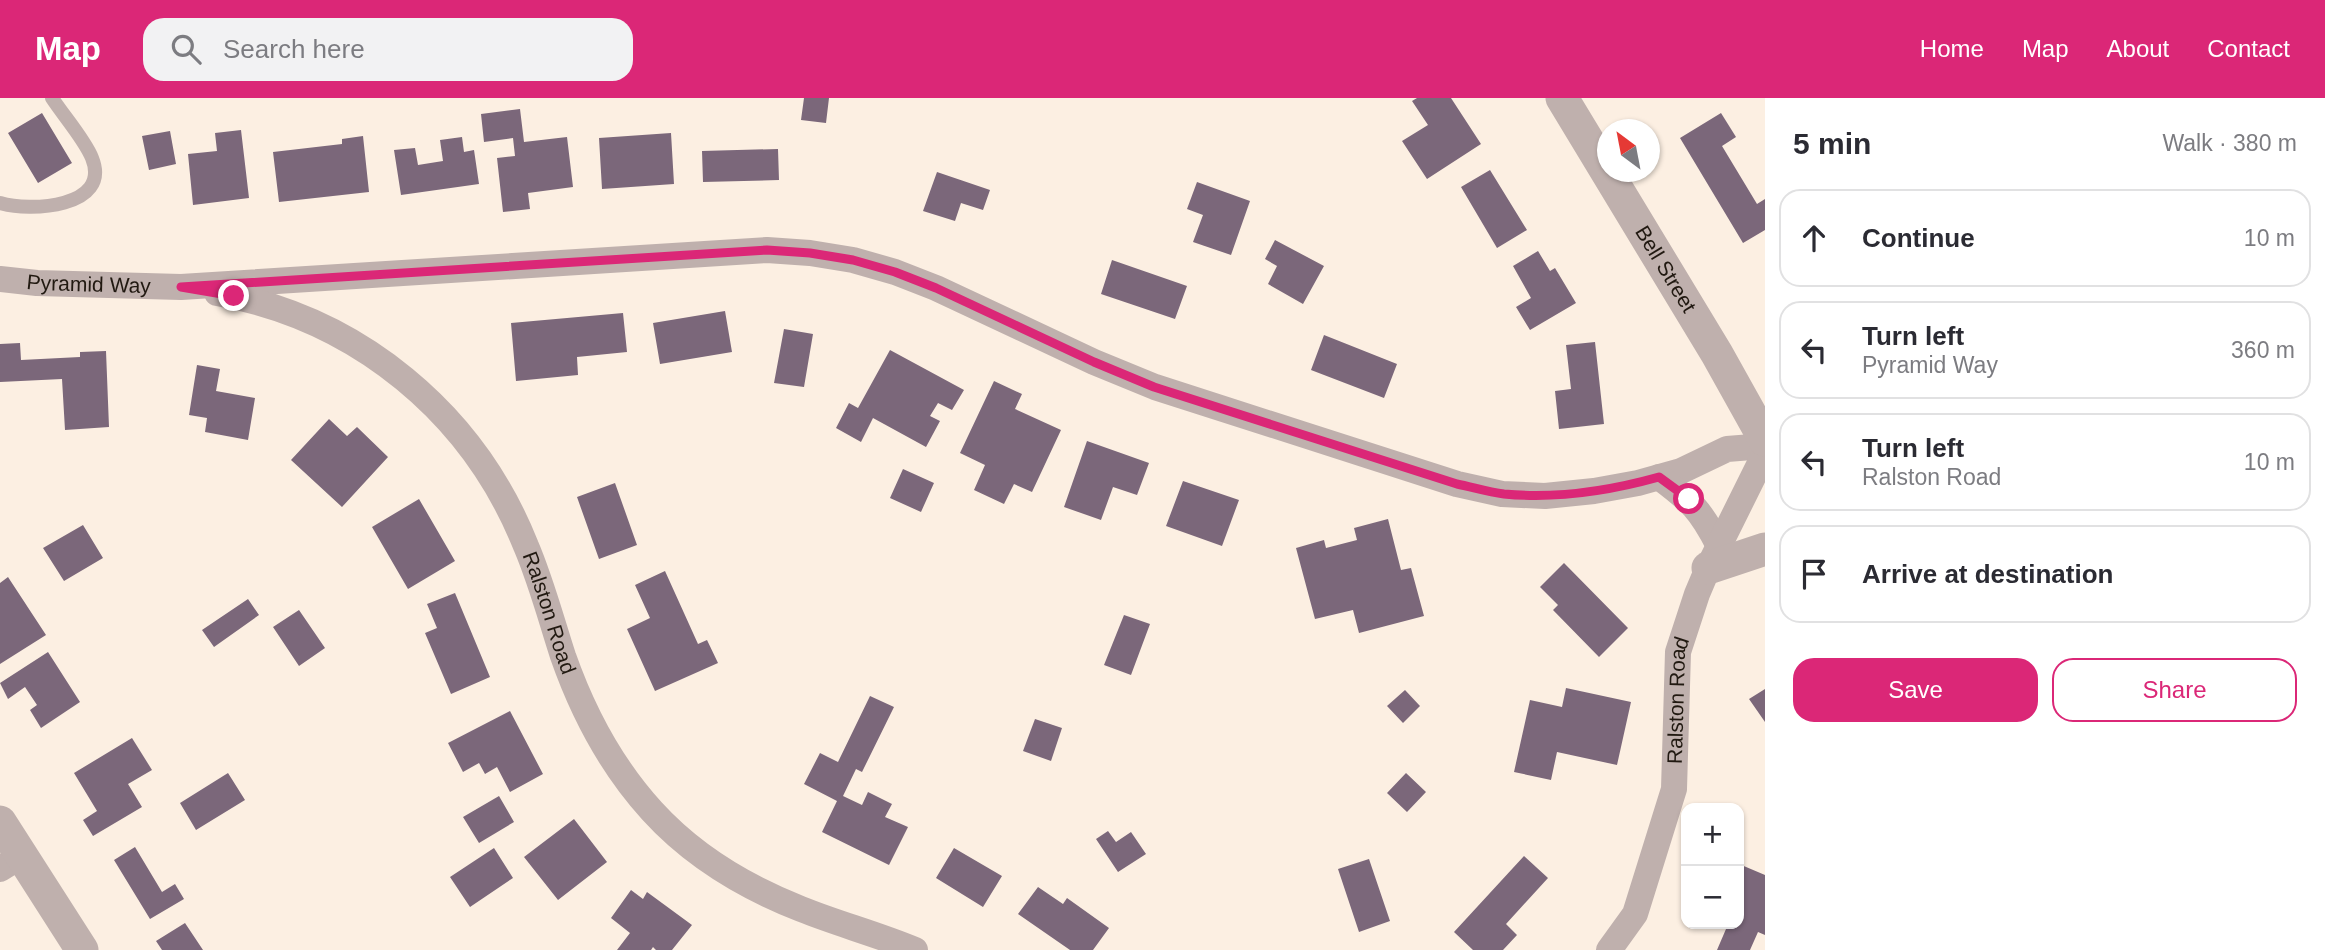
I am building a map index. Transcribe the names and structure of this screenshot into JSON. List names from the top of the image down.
{
  "streets": {
    "street": ["Bell Street", "Pyramid Way", "Ralston Road"]
  },
  "crossings": [
    ["Pyramid Way", "Ralston Road"]
  ],
  "north": "top left",
  "page": {
    "header": "Map",
    "search": "Search here",
    "nav": [
      "Home",
      "Map",
      "About",
      "Contact"
    ],
    "heading": ["5 min", "Walk · 380 m"],
    "list": [
      ["Continue", "10 m"],
      ["Turn left", "Pyramid Way", "360 m"],
      ["Turn left", "Ralston Road", "10 m"],
      "Arrive at destination"
    ],
    "buttons": ["Save", "Share"],
    "map_buttons": ["+", "−"]
  }
}
